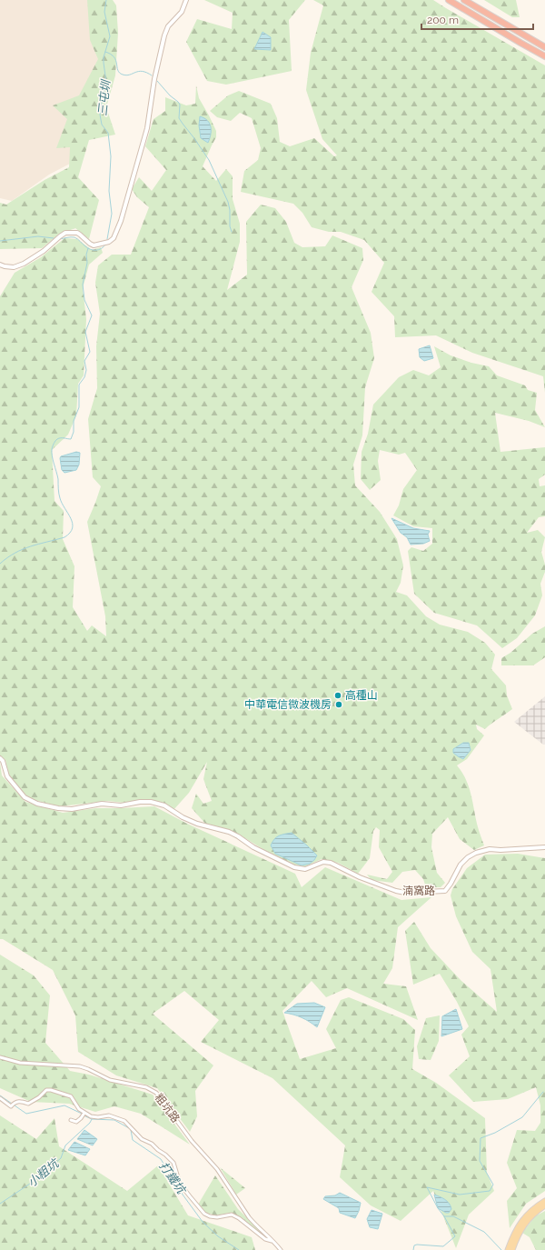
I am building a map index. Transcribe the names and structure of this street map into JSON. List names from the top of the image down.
{
  "streets": {
    "street": ["湳窩路", "粗坑路"]
  },
  "water": ["三屯圳", "小粗坑", "打鐵坑"],
  "places": ["高種山", "中華電信微波機房"],
  "scale_bar": "200 m"
}
